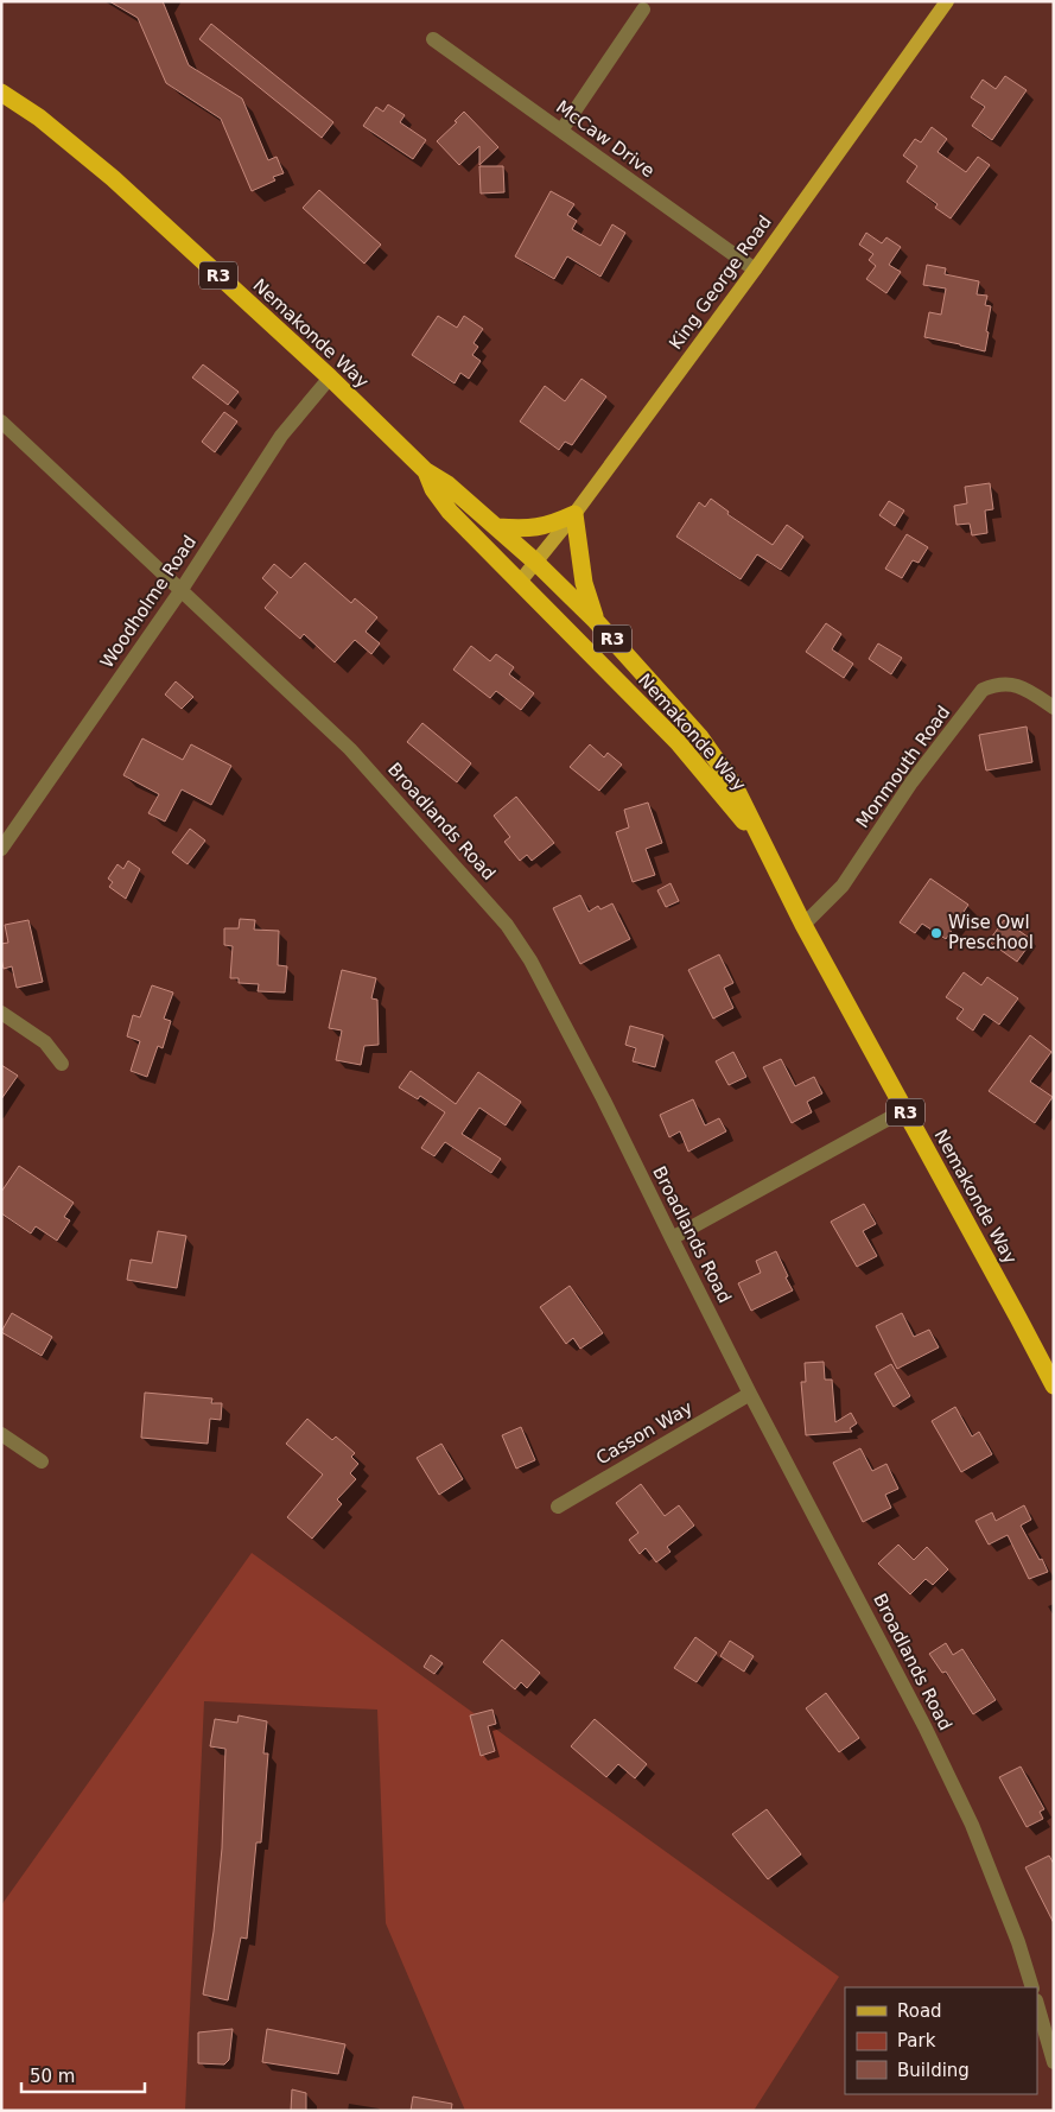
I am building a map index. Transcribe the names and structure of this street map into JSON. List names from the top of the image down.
{
  "streets": {
    "highway": ["R3", "Nemakonde Way"],
    "main road": ["King George Road"],
    "street": [
      "McCaw Drive",
      "Woodholme Road",
      "Monmouth Road",
      "Broadlands Road",
      "Casson Way"
    ]
  },
  "crossings": [
    ["McCaw Drive", "King George Road"],
    ["King George Road", "Nemakonde Way"],
    ["Nemakonde Way", "Woodholme Road"],
    ["Nemakonde Way", "Monmouth Road"],
    ["Woodholme Road", "Broadlands Road"],
    ["Broadlands Road", "Casson Way"]
  ],
  "places": ["Wise Owl Preschool"],
  "legend": ["Road", "Park", "Building"],
  "scale_bar": "50 m"
}
